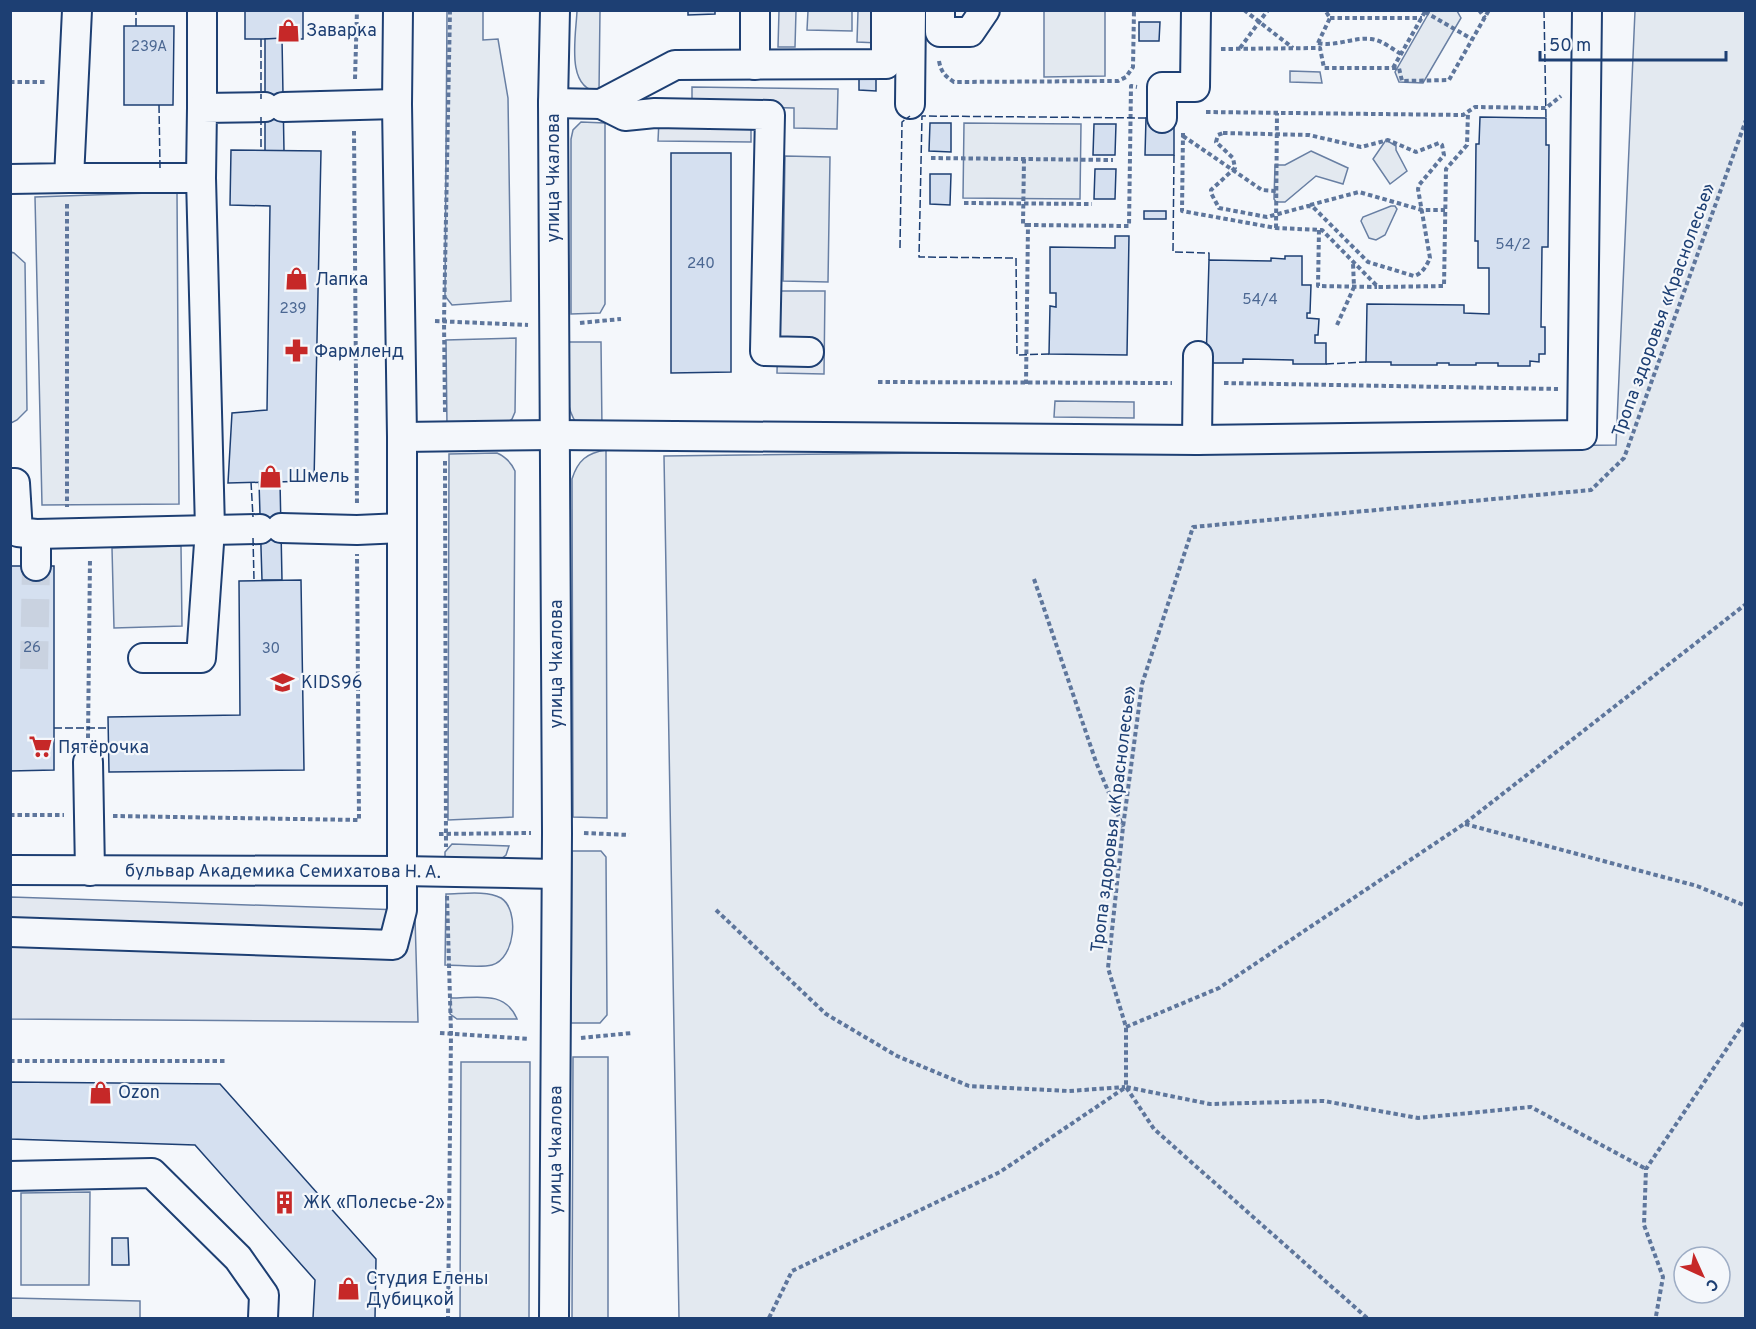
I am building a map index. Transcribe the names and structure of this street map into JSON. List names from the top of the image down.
{
  "streets": {
    "street": ["улица Чкалова", "бульвар Академика Семихатова Н. А."],
    "path": ["Тропа здоровья «Краснолесье»"]
  },
  "crossings": [
    ["улица Чкалова", "бульвар Академика Семихатова Н. А."]
  ],
  "places": {
    "shop": [
      "Заварка",
      "Лапка",
      "Шмель",
      "Ozon",
      "Студия Елены Дубицкой"
    ],
    "pharmacy": ["Фармленд"],
    "school or university": ["KIDS96"],
    "supermarket": ["Пятёрочка"],
    "building": ["ЖК «Полесье-2»"]
  },
  "house_numbers": [
    "239А",
    "54/2",
    "240",
    "54/4",
    "239",
    "26",
    "30"
  ],
  "scale_bar": "50 m",
  "north": "bottom right"
}
